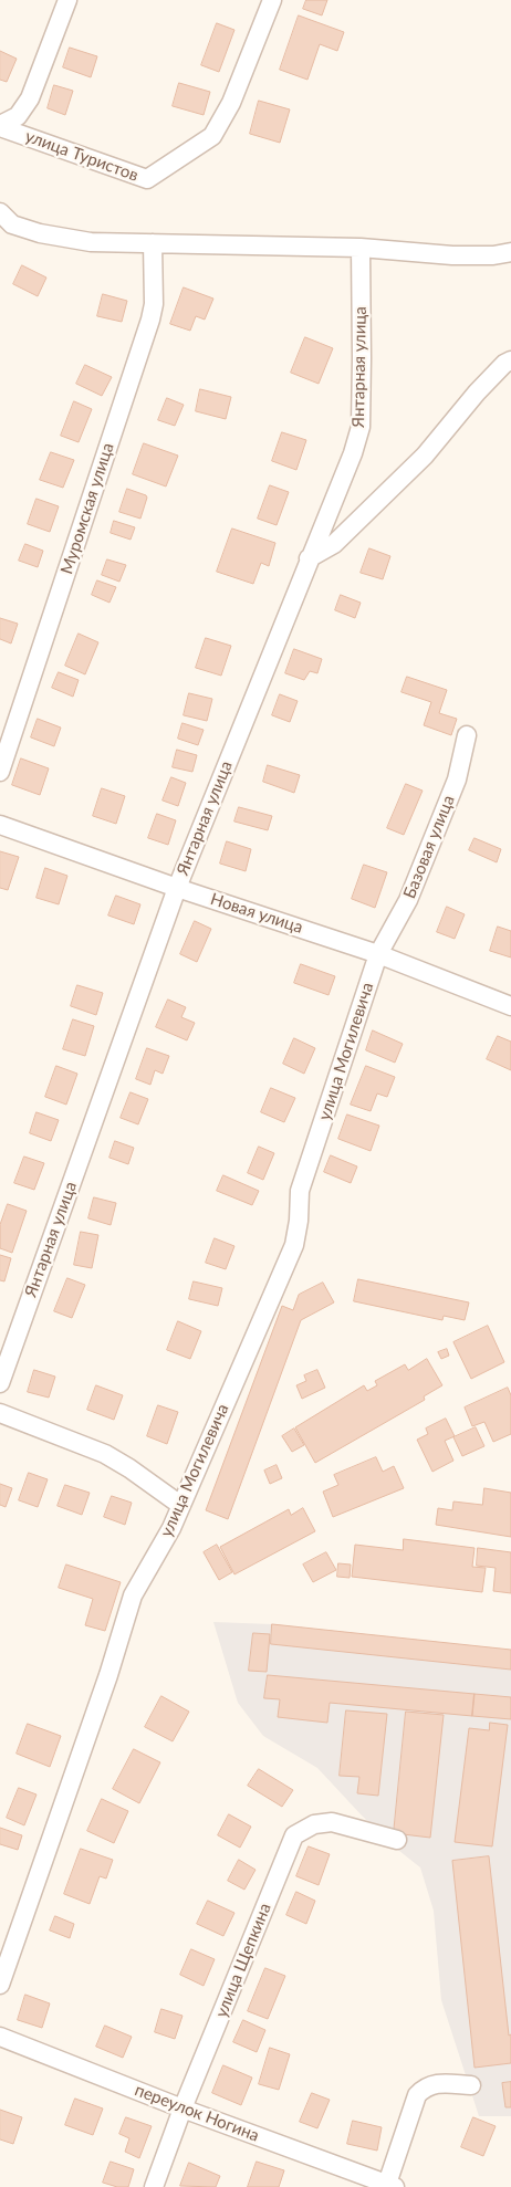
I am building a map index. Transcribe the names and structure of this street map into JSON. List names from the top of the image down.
{
  "streets": {
    "street": [
      "улица Туристов",
      "Янтарная улица",
      "Муромская улица",
      "Базовая улица",
      "Новая улица",
      "улица Могилевича",
      "улица Щепкина",
      "переулок Ногина"
    ]
  },
  "crossings": [
    ["Янтарная улица", "Новая улица"],
    ["Базовая улица", "Новая улица"],
    ["Базовая улица", "улица Могилевича"],
    ["Новая улица", "улица Могилевича"],
    ["улица Щепкина", "переулок Ногина"]
  ]
}
